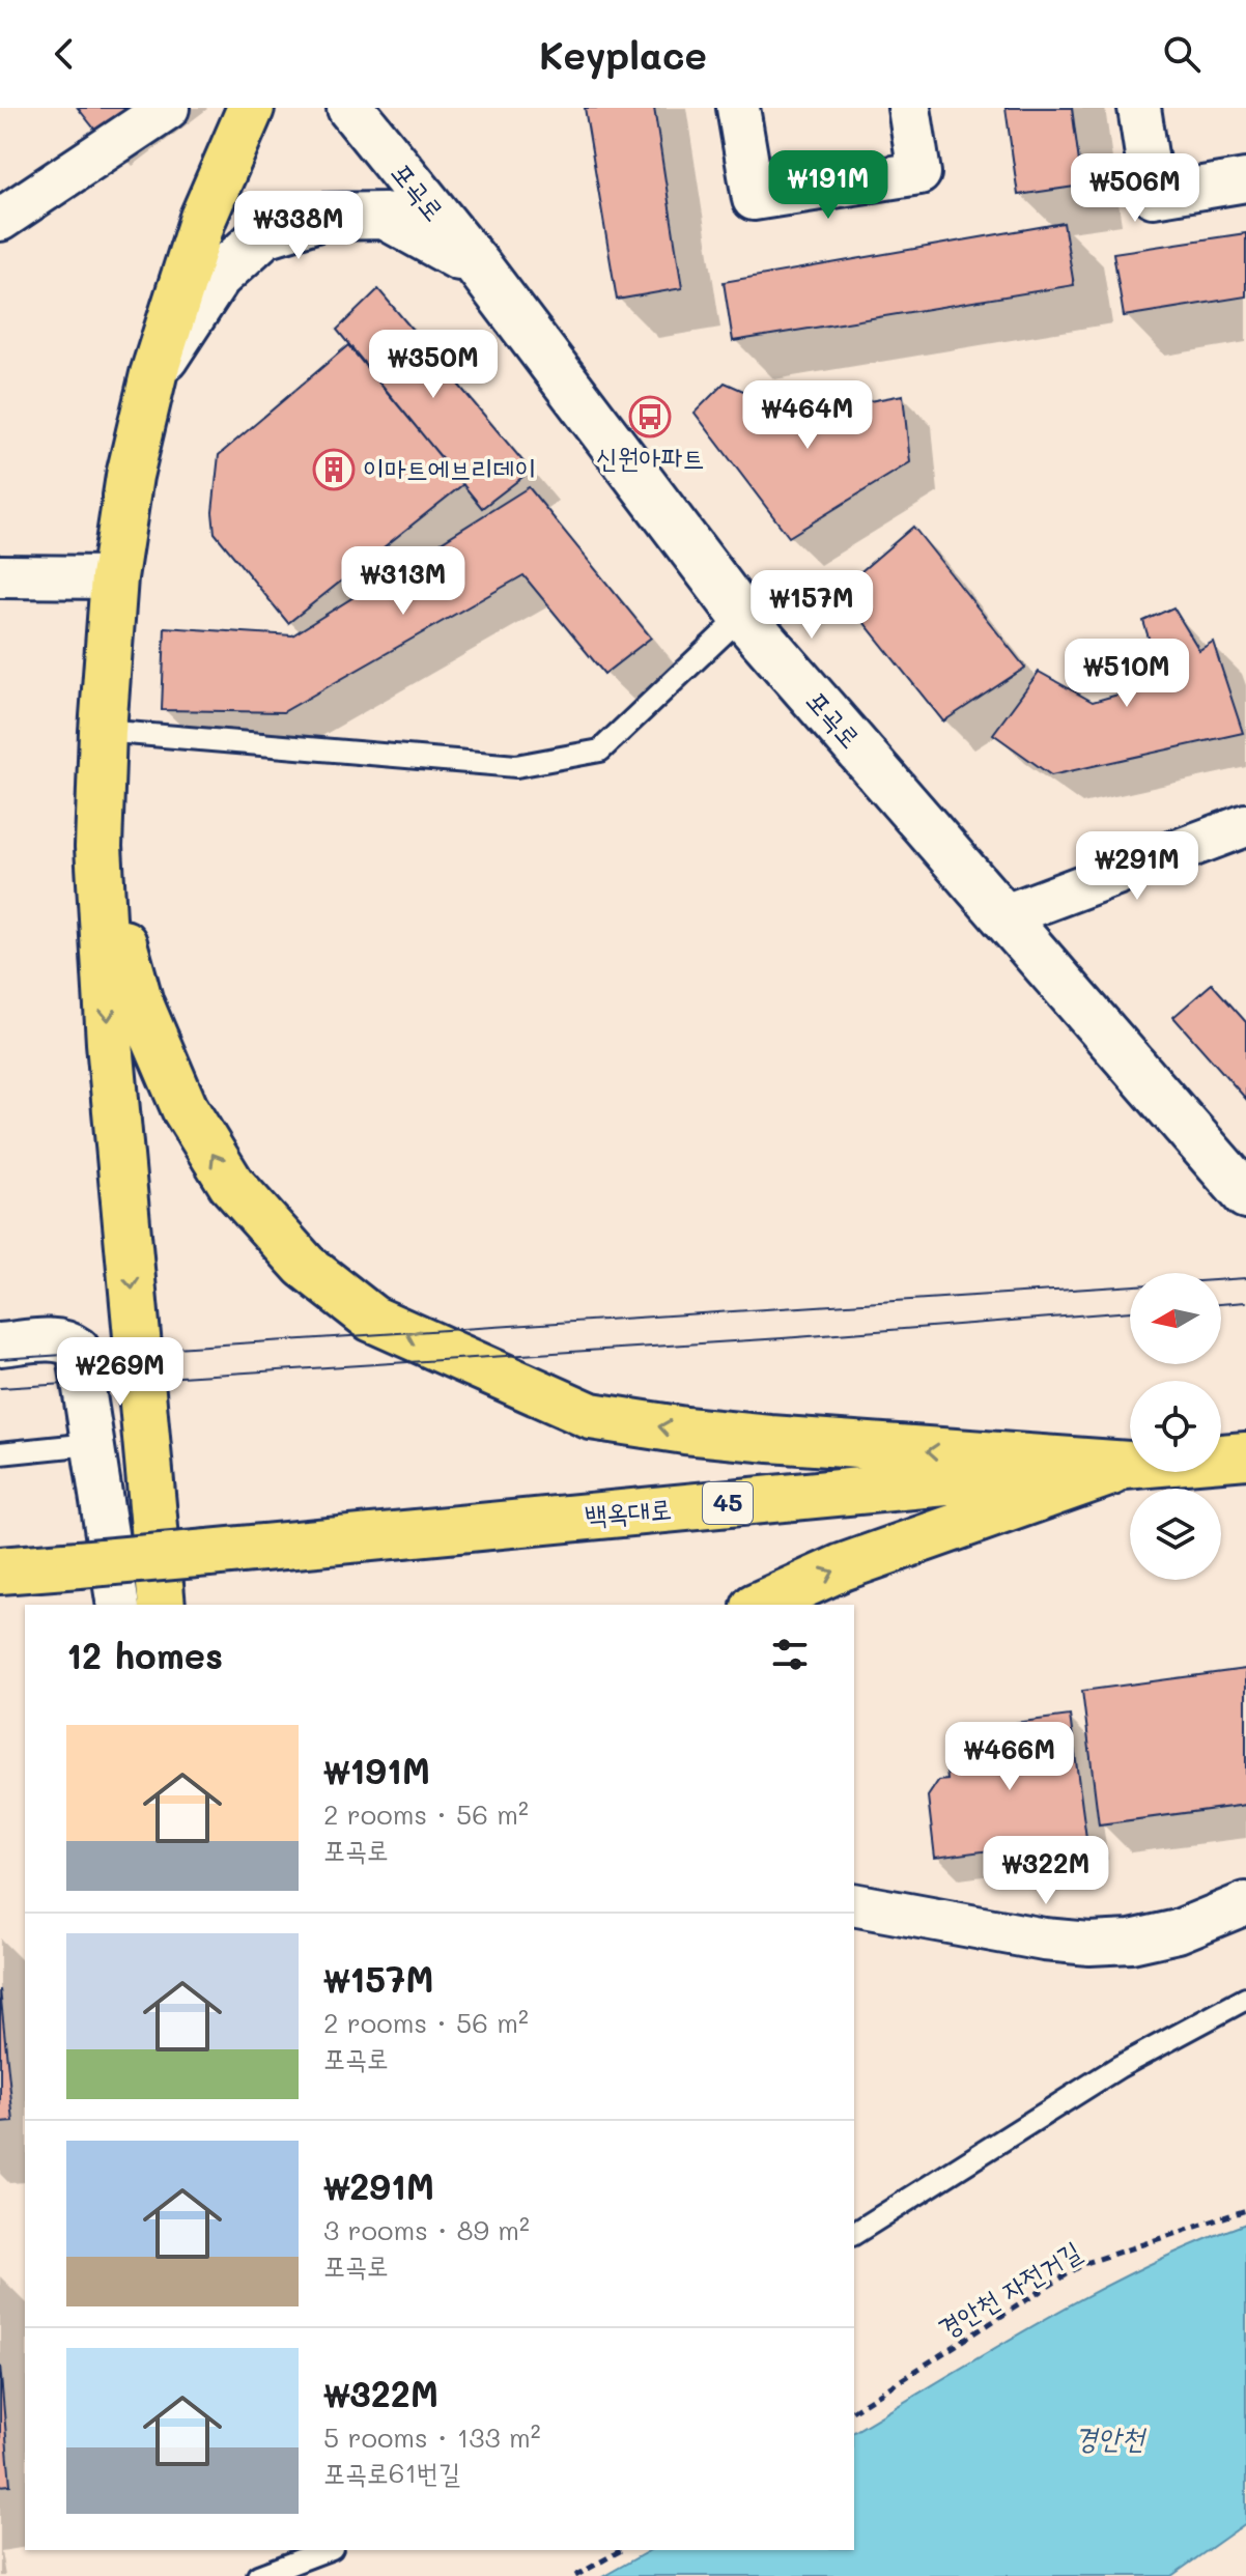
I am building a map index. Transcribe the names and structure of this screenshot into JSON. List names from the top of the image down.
{
  "streets": {
    "main road": ["45", "백옥대로"],
    "street": ["포곡로"],
    "path": ["경안천 자전거길"]
  },
  "water": ["경안천"],
  "places": {
    "bus stop": ["신원아파트"],
    "building": ["이마트에브리데이"]
  },
  "north": "left",
  "page": {
    "header": "Keyplace",
    "price": [
      "₩191M",
      "₩506M",
      "₩338M",
      "₩350M",
      "₩464M",
      "₩313M",
      "₩157M",
      "₩510M",
      "₩291M",
      "₩269M",
      "₩466M",
      "₩322M"
    ],
    "heading": "12 homes",
    "list": [
      {
        "name": "₩191M",
        "note": "2 rooms · 56 m² · 포곡로"
      },
      {
        "name": "₩157M",
        "note": "2 rooms · 56 m² · 포곡로"
      },
      {
        "name": "₩291M",
        "note": "3 rooms · 89 m² · 포곡로"
      },
      {
        "name": "₩322M",
        "note": "5 rooms · 133 m² · 포곡로61번길"
      }
    ]
  }
}
